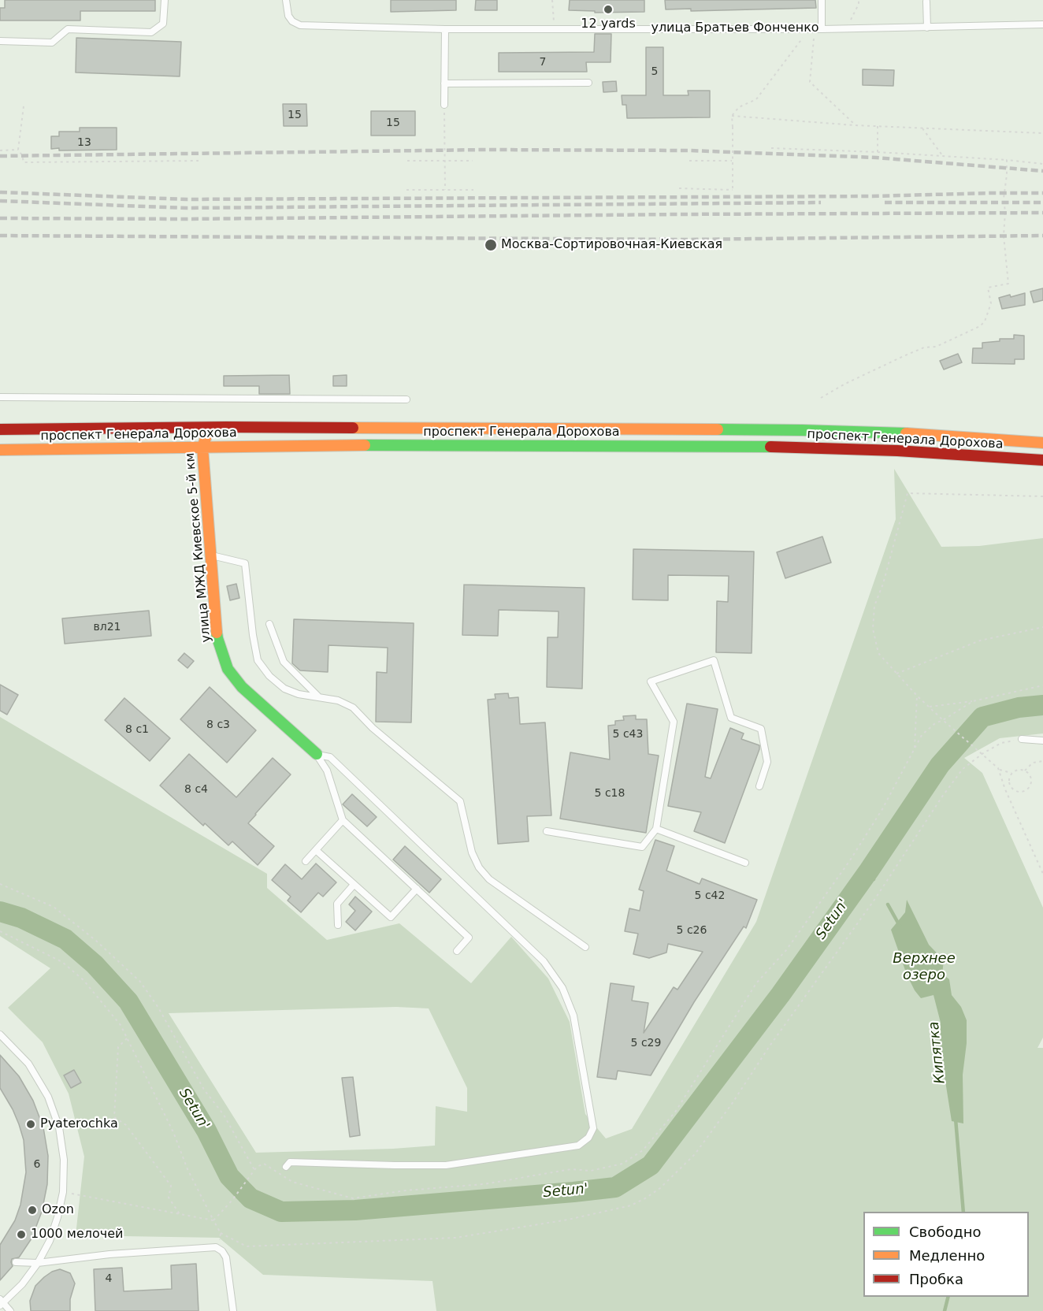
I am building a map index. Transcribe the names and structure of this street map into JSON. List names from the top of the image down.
{
  "streets": {
    "main road": ["проспект Генерала Дорохова", "улица МЖД Киевское 5-й км"],
    "lane": ["улица Братьев Фонченко"]
  },
  "crossings": [
    ["проспект Генерала Дорохова", "улица МЖД Киевское 5-й км"]
  ],
  "water": ["Setun'", "Верхнее озеро", "Кипятка"],
  "places": [
    "12 yards",
    "Москва-Сортировочная-Киевская",
    "Pyaterochka",
    "Ozon",
    "1000 мелочей"
  ],
  "house_numbers": [
    "7",
    "5",
    "15",
    "15",
    "13",
    "вл21",
    "8 с3",
    "8 с1",
    "5 с43",
    "8 с4",
    "5 с18",
    "5 с42",
    "5 с26",
    "5 с29",
    "6",
    "4"
  ],
  "legend": ["Свободно", "Медленно", "Пробка"]
}
